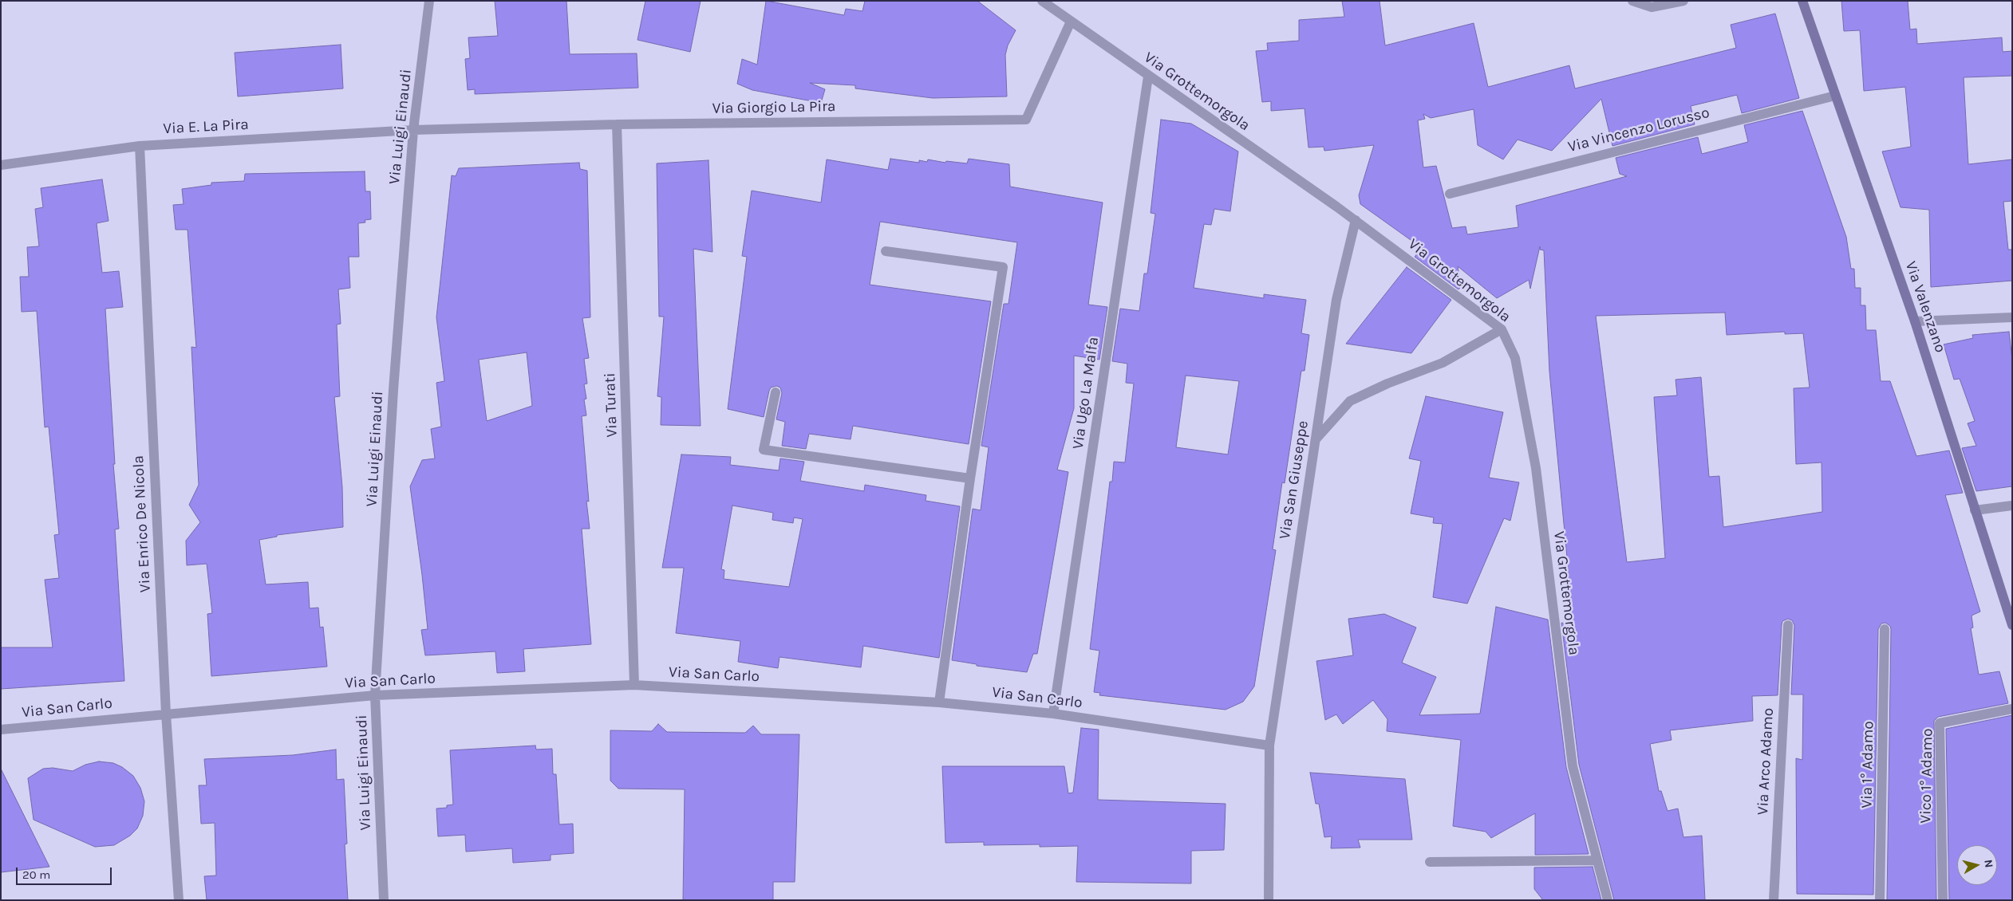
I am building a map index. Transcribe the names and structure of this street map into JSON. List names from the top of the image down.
{
  "streets": {
    "street": [
      "Via Grottemorgola",
      "Via Giorgio La Pira",
      "Via E. La Pira",
      "Via Luigi Einaudi",
      "Via Vincenzo Lorusso",
      "Via Valenzano",
      "Via Ugo La Malfa",
      "Via Turati",
      "Via San Giuseppe",
      "Via Enrico De Nicola",
      "Via San Carlo",
      "Via Arco Adamo",
      "Via 1° Adamo",
      "Vico 1° Adamo"
    ]
  },
  "crossings": [
    ["Via Grottemorgola", "Via Giorgio La Pira"],
    ["Via Grottemorgola", "Via Ugo La Malfa"],
    ["Via Grottemorgola", "Via San Giuseppe"],
    ["Via Giorgio La Pira", "Via E. La Pira"],
    ["Via Giorgio La Pira", "Via Luigi Einaudi"],
    ["Via Giorgio La Pira", "Via Turati"],
    ["Via E. La Pira", "Via Luigi Einaudi"],
    ["Via E. La Pira", "Via Enrico De Nicola"],
    ["Via Luigi Einaudi", "Via San Carlo"],
    ["Via Vincenzo Lorusso", "Via Valenzano"],
    ["Via Ugo La Malfa", "Via San Carlo"],
    ["Via Turati", "Via San Carlo"],
    ["Via San Giuseppe", "Via San Carlo"],
    ["Via Enrico De Nicola", "Via San Carlo"]
  ],
  "scale_bar": "20 m",
  "north": "right"
}
